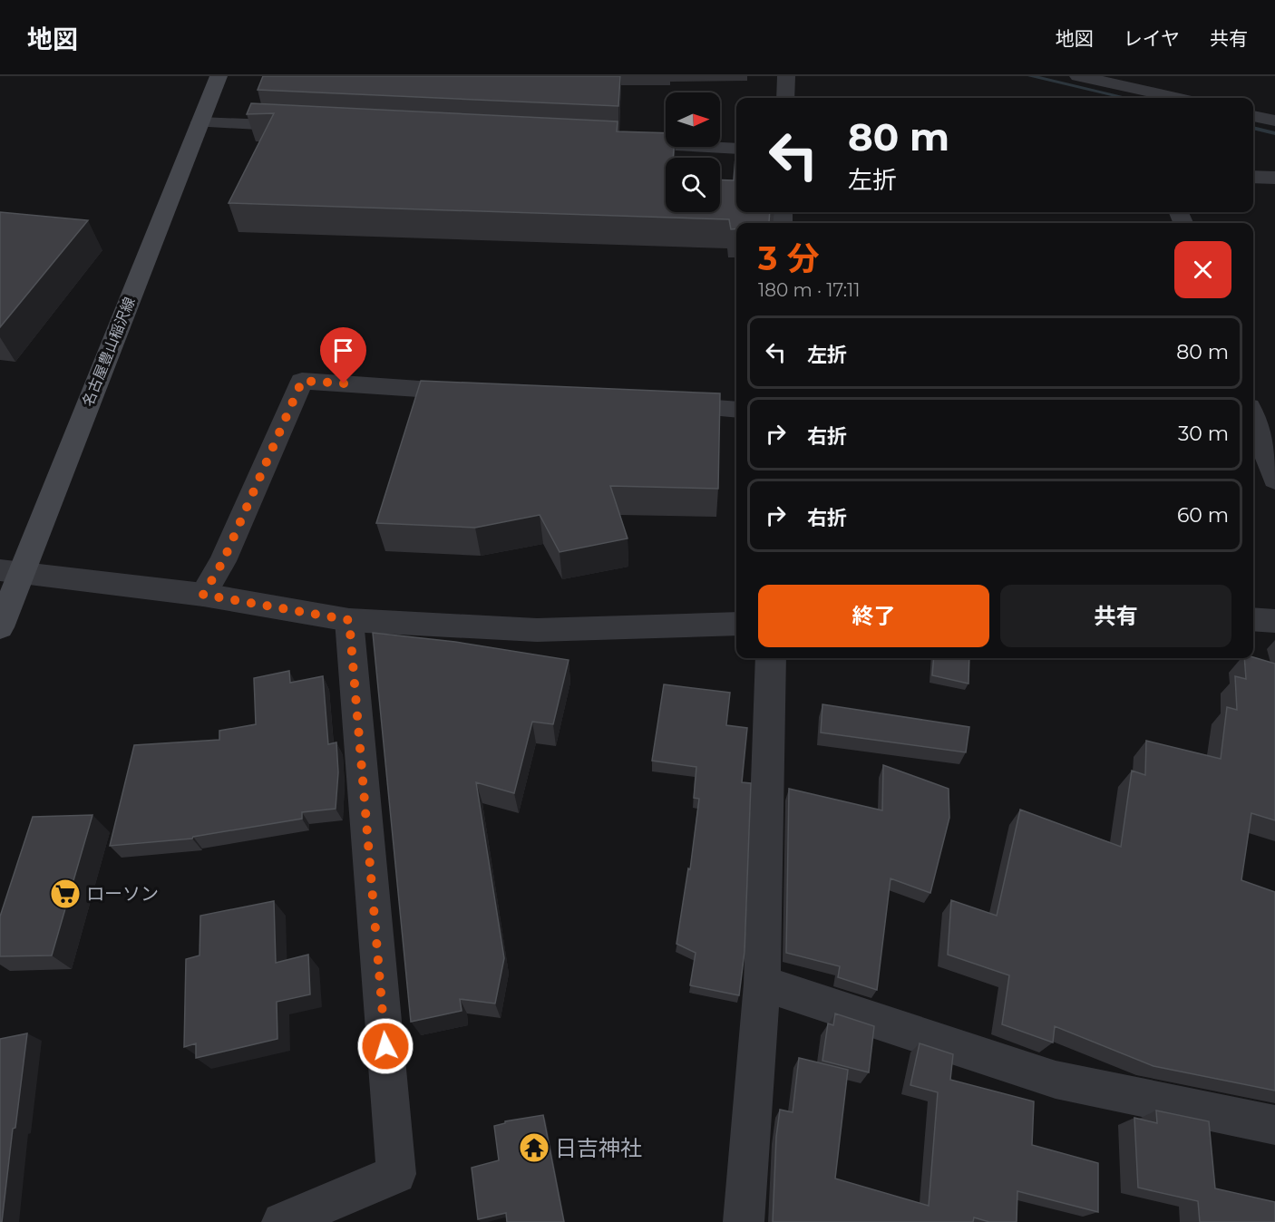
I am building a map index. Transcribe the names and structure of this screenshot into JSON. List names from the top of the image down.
{
  "streets": {
    "main road": ["名古屋豊山稲沢線"]
  },
  "places": {
    "supermarket": ["ローソン"],
    "temple": ["日吉神社"]
  },
  "north": "right",
  "page": {
    "header": "地図",
    "nav": ["地図", "レイヤ", "共有"],
    "turn": ["80 m", "左折"],
    "heading": ["3 分", "180 m · 17:11"],
    "list": [
      {
        "name": "左折",
        "value": "80 m"
      },
      {
        "name": "右折",
        "value": "30 m"
      },
      {
        "name": "右折",
        "value": "60 m"
      }
    ],
    "buttons": ["終了", "共有"]
  }
}
